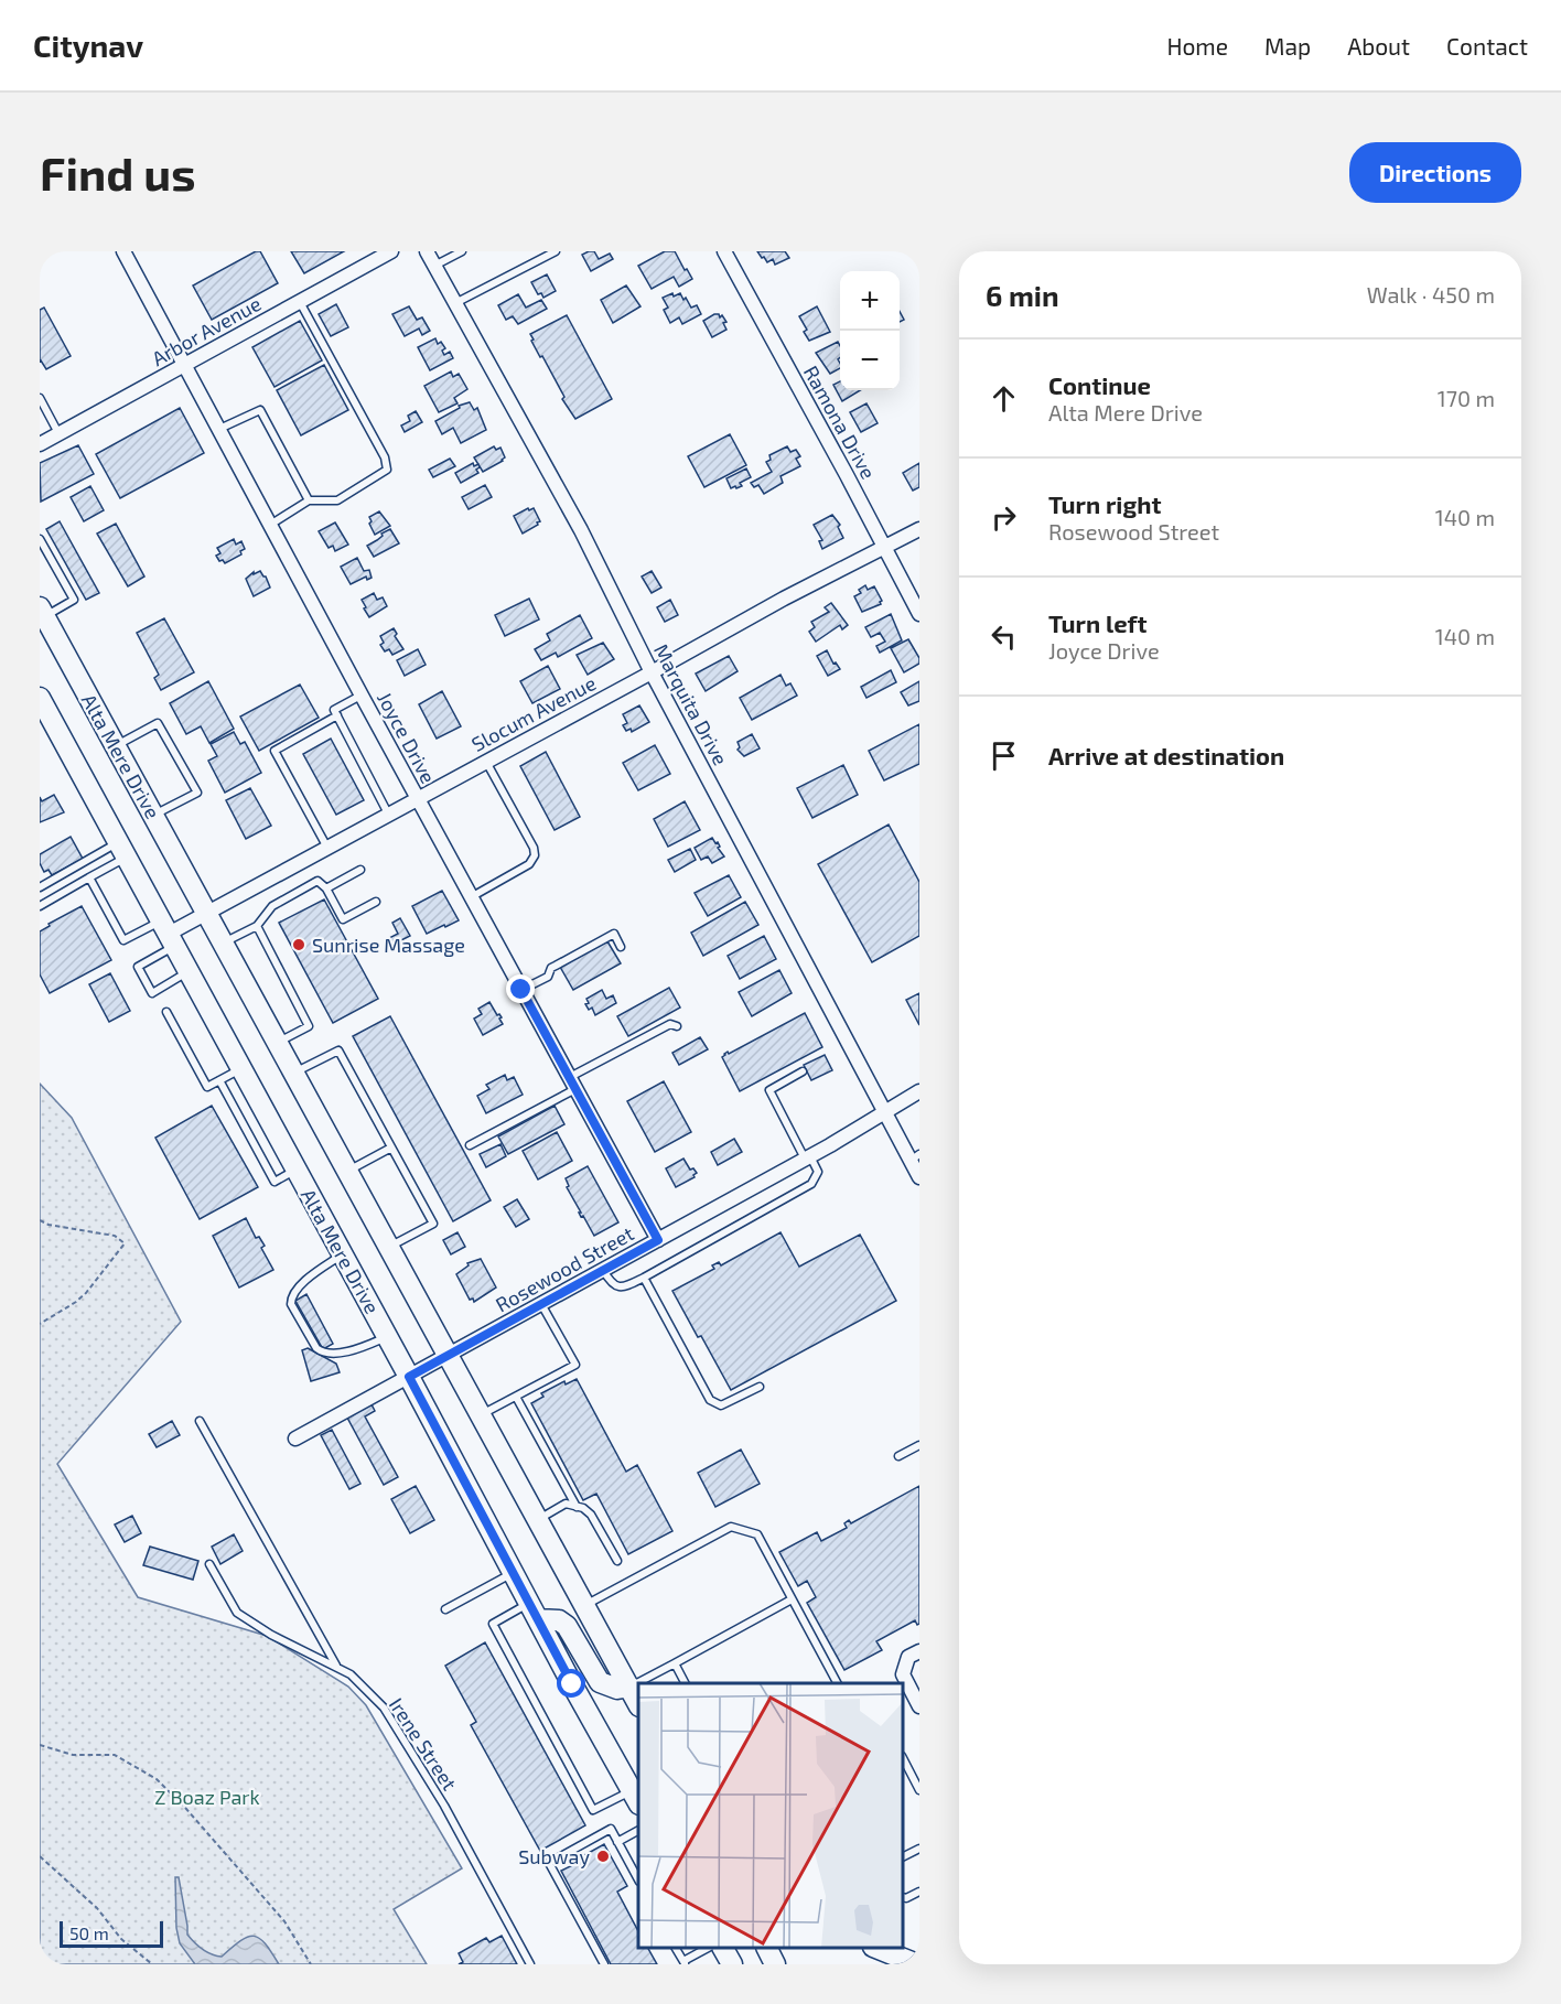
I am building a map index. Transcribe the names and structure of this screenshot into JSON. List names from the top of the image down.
{
  "streets": {
    "main road": ["Alta Mere Drive"],
    "street": [
      "Arbor Avenue",
      "Ramona Drive",
      "Marquita Drive",
      "Slocum Avenue",
      "Joyce Drive",
      "Rosewood Street"
    ],
    "lane": ["Irene Street"]
  },
  "crossings": [
    ["Arbor Avenue", "Joyce Drive"],
    ["Ramona Drive", "Slocum Avenue"],
    ["Marquita Drive", "Slocum Avenue"],
    ["Marquita Drive", "Rosewood Street"],
    ["Slocum Avenue", "Joyce Drive"],
    ["Slocum Avenue", "Alta Mere Drive"],
    ["Joyce Drive", "Rosewood Street"],
    ["Alta Mere Drive", "Rosewood Street"]
  ],
  "parks": ["Z Boaz Park"],
  "places": ["Sunrise Massage", "Subway"],
  "scale_bar": "50 m",
  "page": {
    "header": "Citynav",
    "nav": [
      "Home",
      "Map",
      "About",
      "Contact"
    ],
    "buttons": "Directions",
    "title": "Find us",
    "heading": ["6 min", "Walk · 450 m"],
    "map_buttons": ["+", "−"],
    "list": [
      ["Continue", "Alta Mere Drive", "170 m"],
      ["Turn right", "Rosewood Street", "140 m"],
      ["Turn left", "Joyce Drive", "140 m"],
      "Arrive at destination"
    ],
    "scale": "50 m"
  }
}
